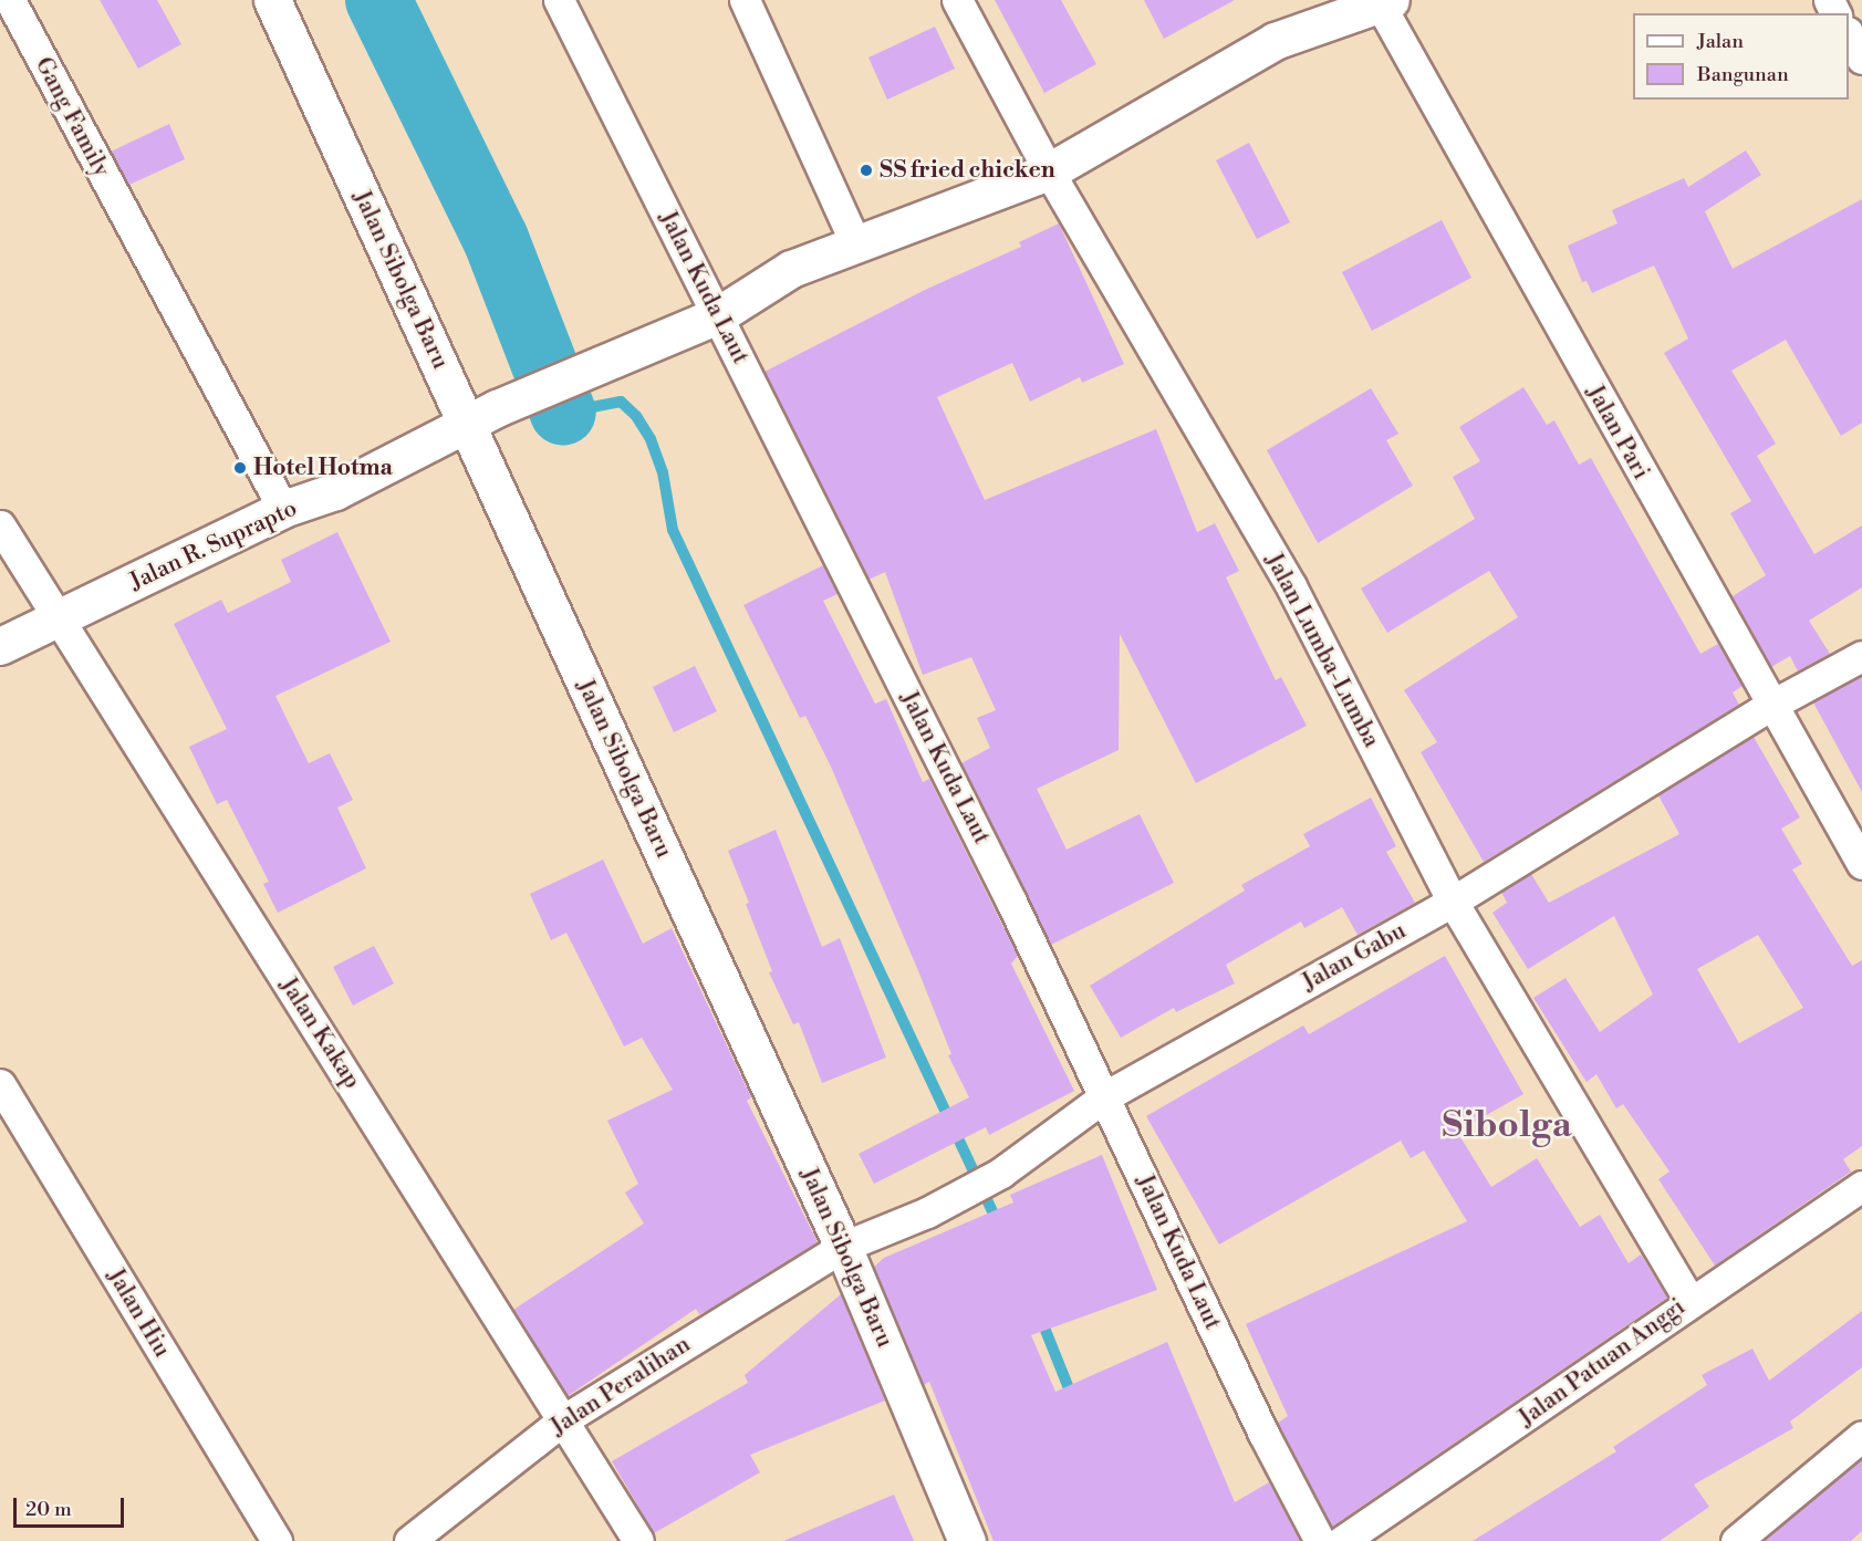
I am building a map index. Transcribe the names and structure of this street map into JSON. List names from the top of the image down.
{
  "streets": {
    "street": [
      "Gang Family",
      "Jalan Sibolga Baru",
      "Jalan Kuda Laut",
      "Jalan Pari",
      "Jalan R. Suprapto",
      "Jalan Lumba-Lumba",
      "Jalan Gabu",
      "Jalan Kakap",
      "Jalan Hiu",
      "Jalan Patuan Anggi",
      "Jalan Peralihan"
    ]
  },
  "crossings": [
    ["Gang Family", "Jalan R. Suprapto"],
    ["Jalan Sibolga Baru", "Jalan R. Suprapto"],
    ["Jalan Sibolga Baru", "Jalan Gabu"],
    ["Jalan Sibolga Baru", "Jalan Peralihan"],
    ["Jalan Kuda Laut", "Jalan R. Suprapto"],
    ["Jalan Kuda Laut", "Jalan Gabu"],
    ["Jalan Pari", "Jalan R. Suprapto"],
    ["Jalan Pari", "Jalan Gabu"],
    ["Jalan R. Suprapto", "Jalan Lumba-Lumba"],
    ["Jalan R. Suprapto", "Jalan Kakap"],
    ["Jalan Lumba-Lumba", "Jalan Gabu"],
    ["Jalan Lumba-Lumba", "Jalan Patuan Anggi"],
    ["Jalan Gabu", "Jalan Peralihan"],
    ["Jalan Kakap", "Jalan Peralihan"]
  ],
  "districts": ["Sibolga"],
  "places": ["SS fried chicken", "Hotel Hotma"],
  "legend": ["Jalan", "Bangunan"],
  "scale_bar": "20 m"
}
